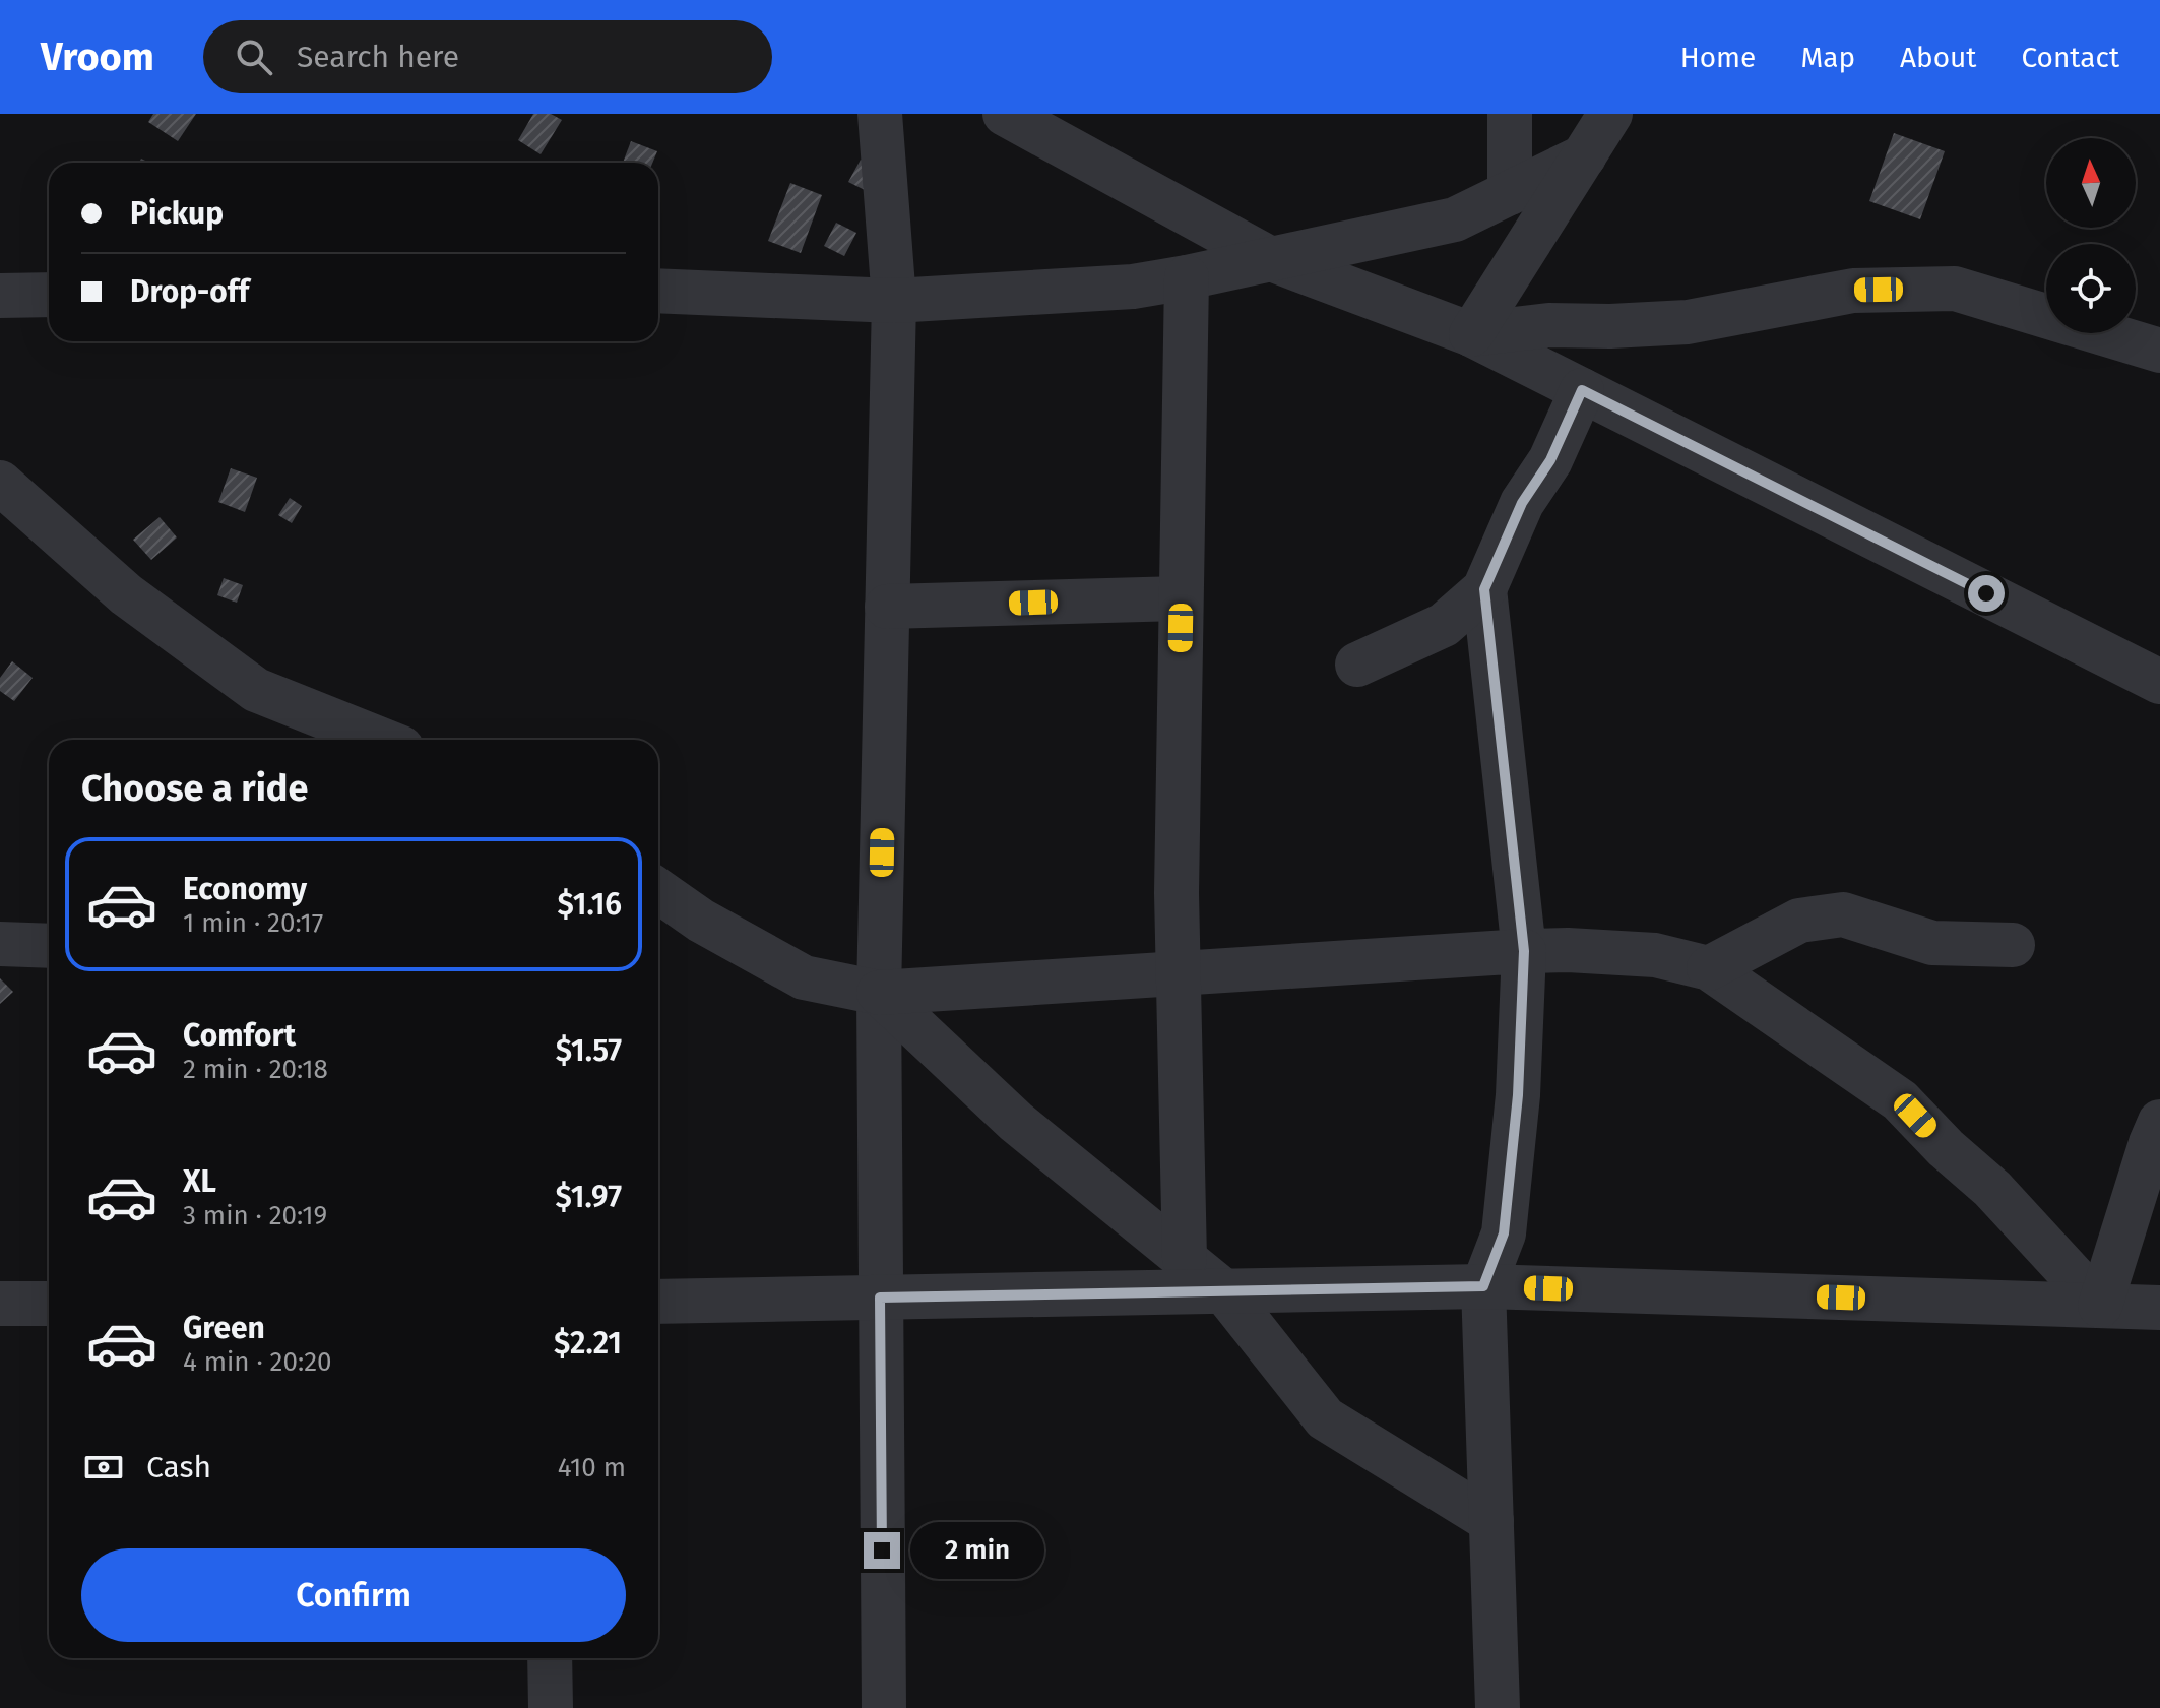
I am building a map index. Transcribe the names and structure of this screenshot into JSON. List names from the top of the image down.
{
  "north": "top",
  "page": {
    "header": "Vroom",
    "search": "Search here",
    "nav": [
      "Home",
      "Map",
      "About",
      "Contact"
    ],
    "banner": ["Pickup", "Drop-off"],
    "heading": "Choose a ride",
    "list": [
      {
        "name": "Economy",
        "note": "1 min · 20:17",
        "value": "$1.16"
      },
      {
        "name": "Comfort",
        "note": "2 min · 20:18",
        "value": "$1.57"
      },
      {
        "name": "XL",
        "note": "3 min · 20:19",
        "value": "$1.97"
      },
      {
        "name": "Green",
        "note": "4 min · 20:20",
        "value": "$2.21"
      }
    ],
    "pay": ["Cash", "410 m"],
    "bubble": "2 min",
    "buttons": "Confirm"
  }
}
